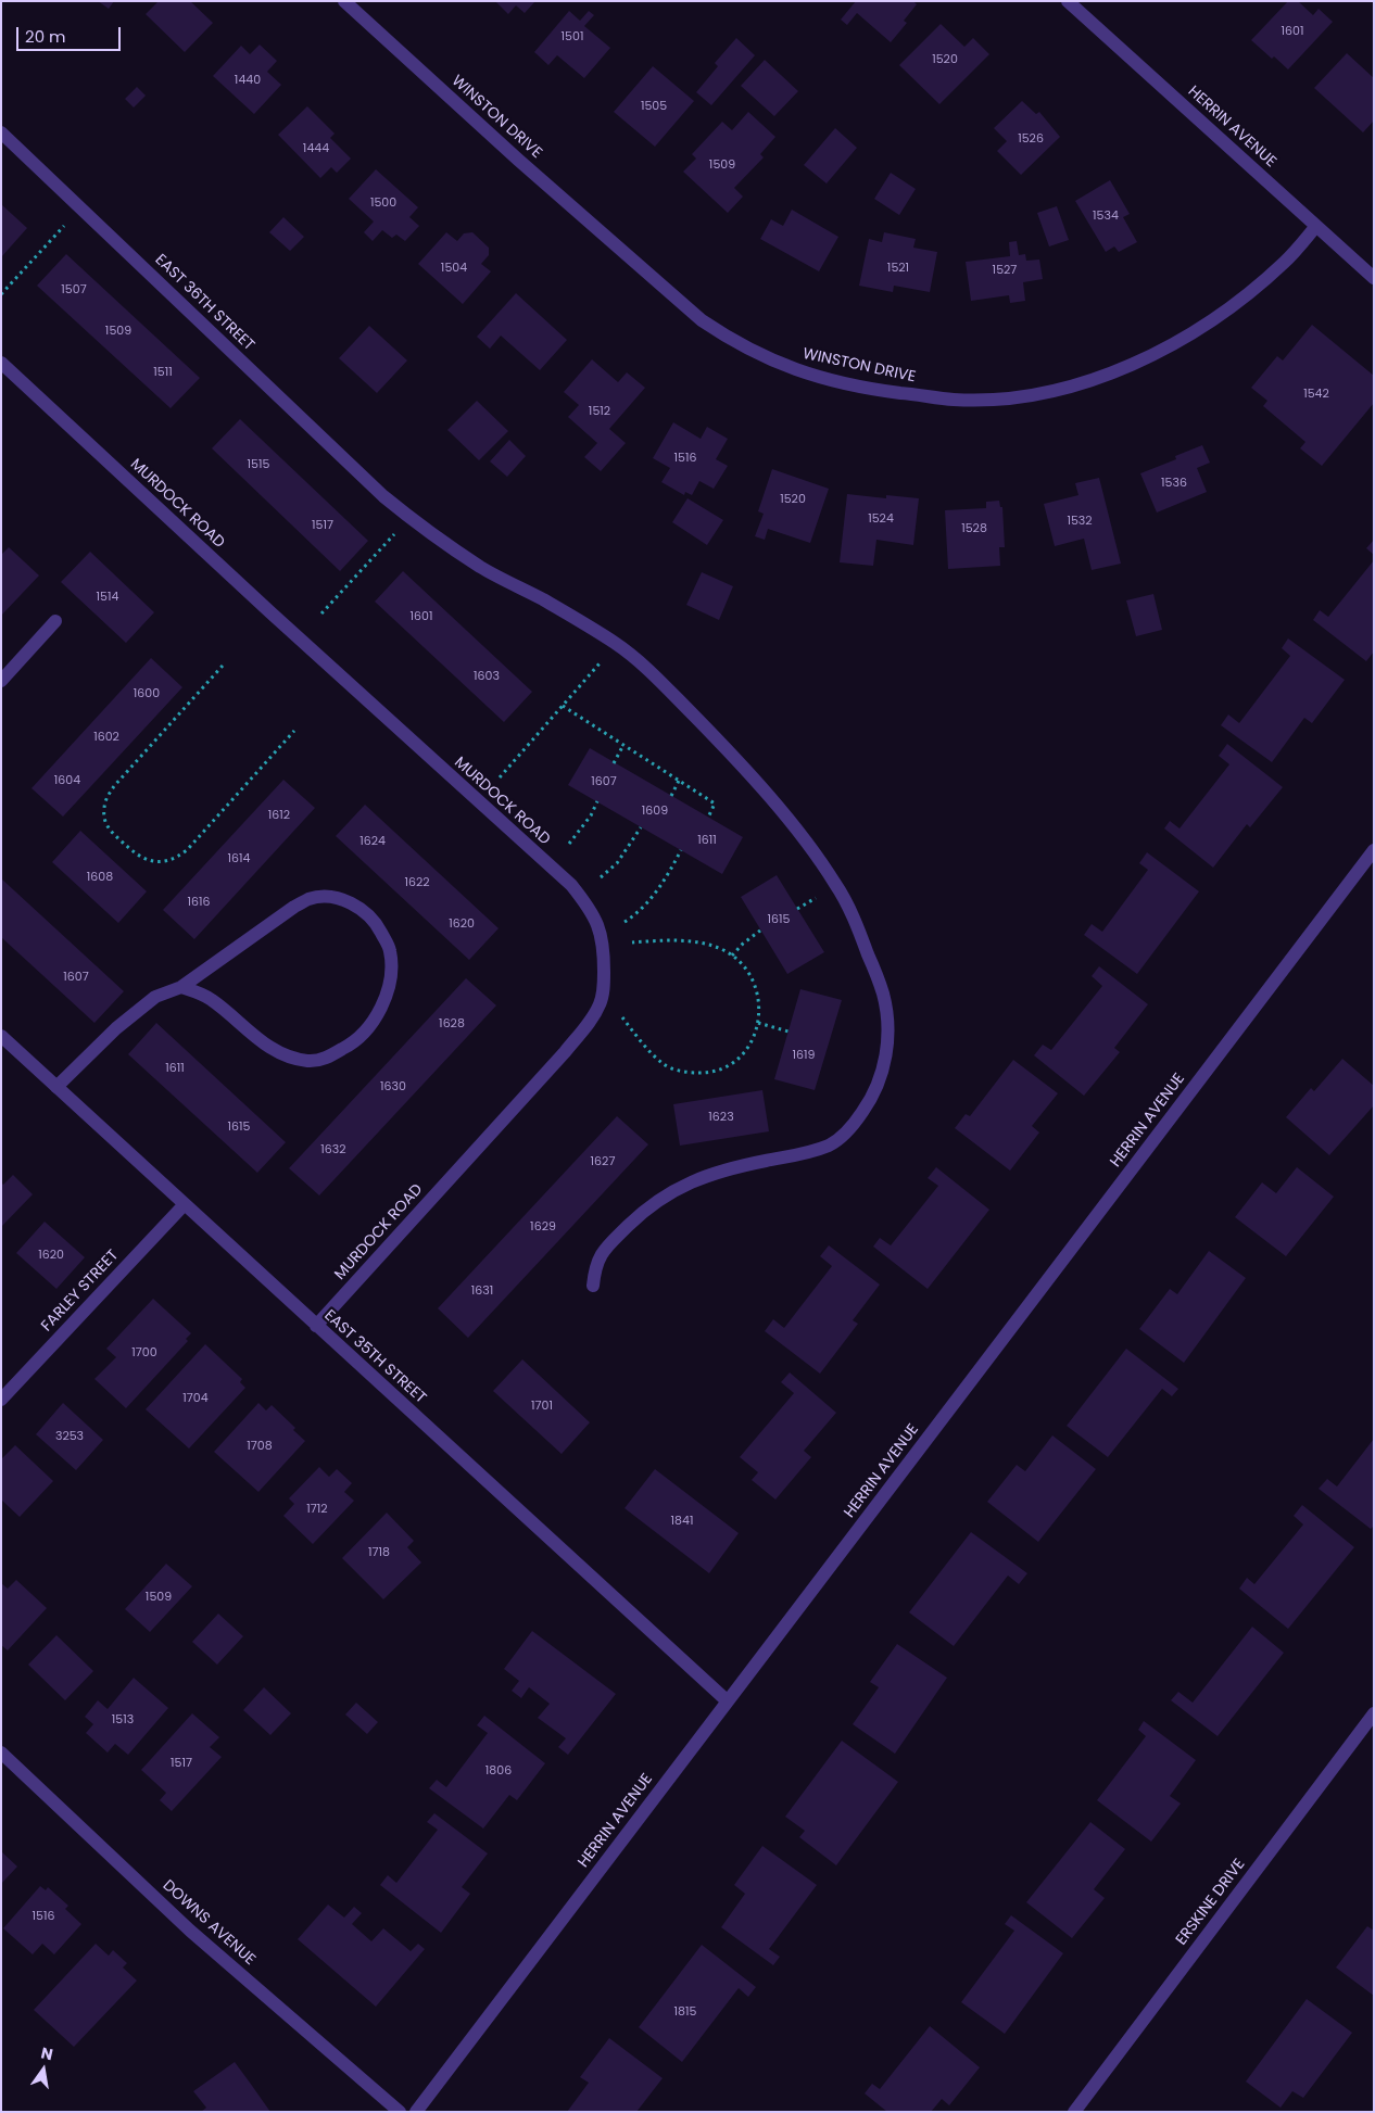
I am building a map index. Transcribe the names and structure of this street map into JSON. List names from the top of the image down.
{
  "streets": {
    "street": [
      "WINSTON DRIVE",
      "HERRIN AVENUE",
      "EAST 36TH STREET",
      "MURDOCK ROAD",
      "FARLEY STREET",
      "EAST 35TH STREET",
      "ERSKINE DRIVE",
      "DOWNS AVENUE"
    ]
  },
  "crossings": [
    ["WINSTON DRIVE", "HERRIN AVENUE"],
    ["HERRIN AVENUE", "EAST 35TH STREET"],
    ["MURDOCK ROAD", "EAST 35TH STREET"],
    ["FARLEY STREET", "EAST 35TH STREET"]
  ],
  "house_numbers": [
    "1601",
    "1501",
    "1520",
    "1440",
    "1505",
    "1526",
    "1444",
    "1509",
    "1500",
    "1534",
    "1504",
    "1521",
    "1527",
    "1507",
    "1509",
    "1511",
    "1542",
    "1512",
    "1516",
    "1515",
    "1536",
    "1520",
    "1524",
    "1532",
    "1517",
    "1528",
    "1514",
    "1601",
    "1603",
    "1600",
    "1602",
    "1604",
    "1607",
    "1609",
    "1612",
    "1611",
    "1624",
    "1614",
    "1608",
    "1622",
    "1616",
    "1615",
    "1620",
    "1607",
    "1628",
    "1619",
    "1611",
    "1630",
    "1623",
    "1615",
    "1632",
    "1627",
    "1629",
    "1620",
    "1631",
    "1700",
    "1704",
    "1701",
    "3253",
    "1708",
    "1712",
    "1841",
    "1718",
    "1509",
    "1513",
    "1517",
    "1806",
    "1516",
    "1815"
  ],
  "scale_bar": "20 m",
  "north": "top"
}
